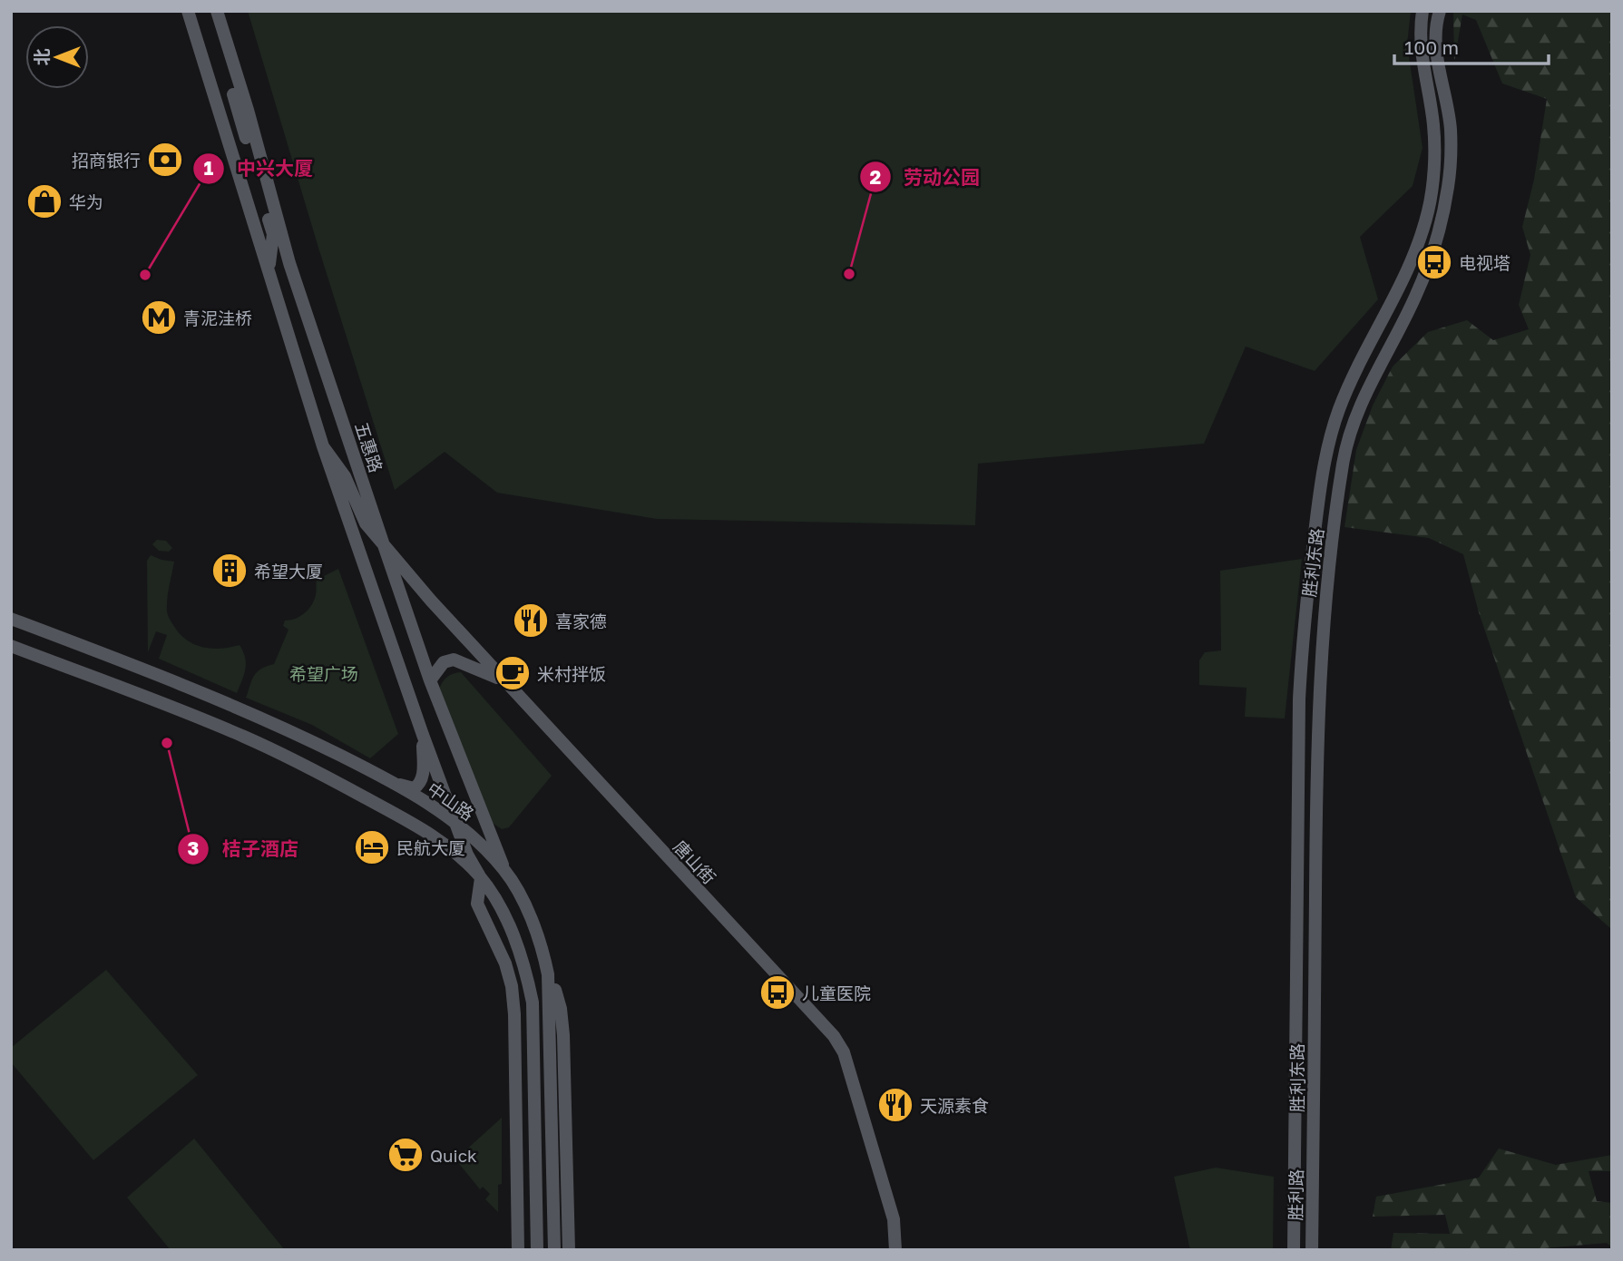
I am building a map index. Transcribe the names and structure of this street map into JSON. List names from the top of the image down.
{
  "streets": {
    "main road": [
      "五惠路",
      "胜利东路",
      "中山路",
      "唐山街",
      "胜利路"
    ]
  },
  "crossings": [
    ["五惠路", "中山路"],
    ["五惠路", "唐山街"],
    ["胜利东路", "胜利路"]
  ],
  "parks": ["希望广场"],
  "places": {
    "bank": ["招商银行"],
    "shop": ["华为"],
    "bus stop": ["电视塔", "儿童医院"],
    "other": ["劳动公园", "中兴大厦", "桔子酒店"],
    "metro station": ["青泥洼桥"],
    "building": ["希望大厦"],
    "restaurant": ["喜家德", "天源素食"],
    "cafe": ["米村拌饭"],
    "hotel": ["民航大厦"],
    "supermarket": ["Quick"]
  },
  "scale_bar": "100 m",
  "north": "left"
}
